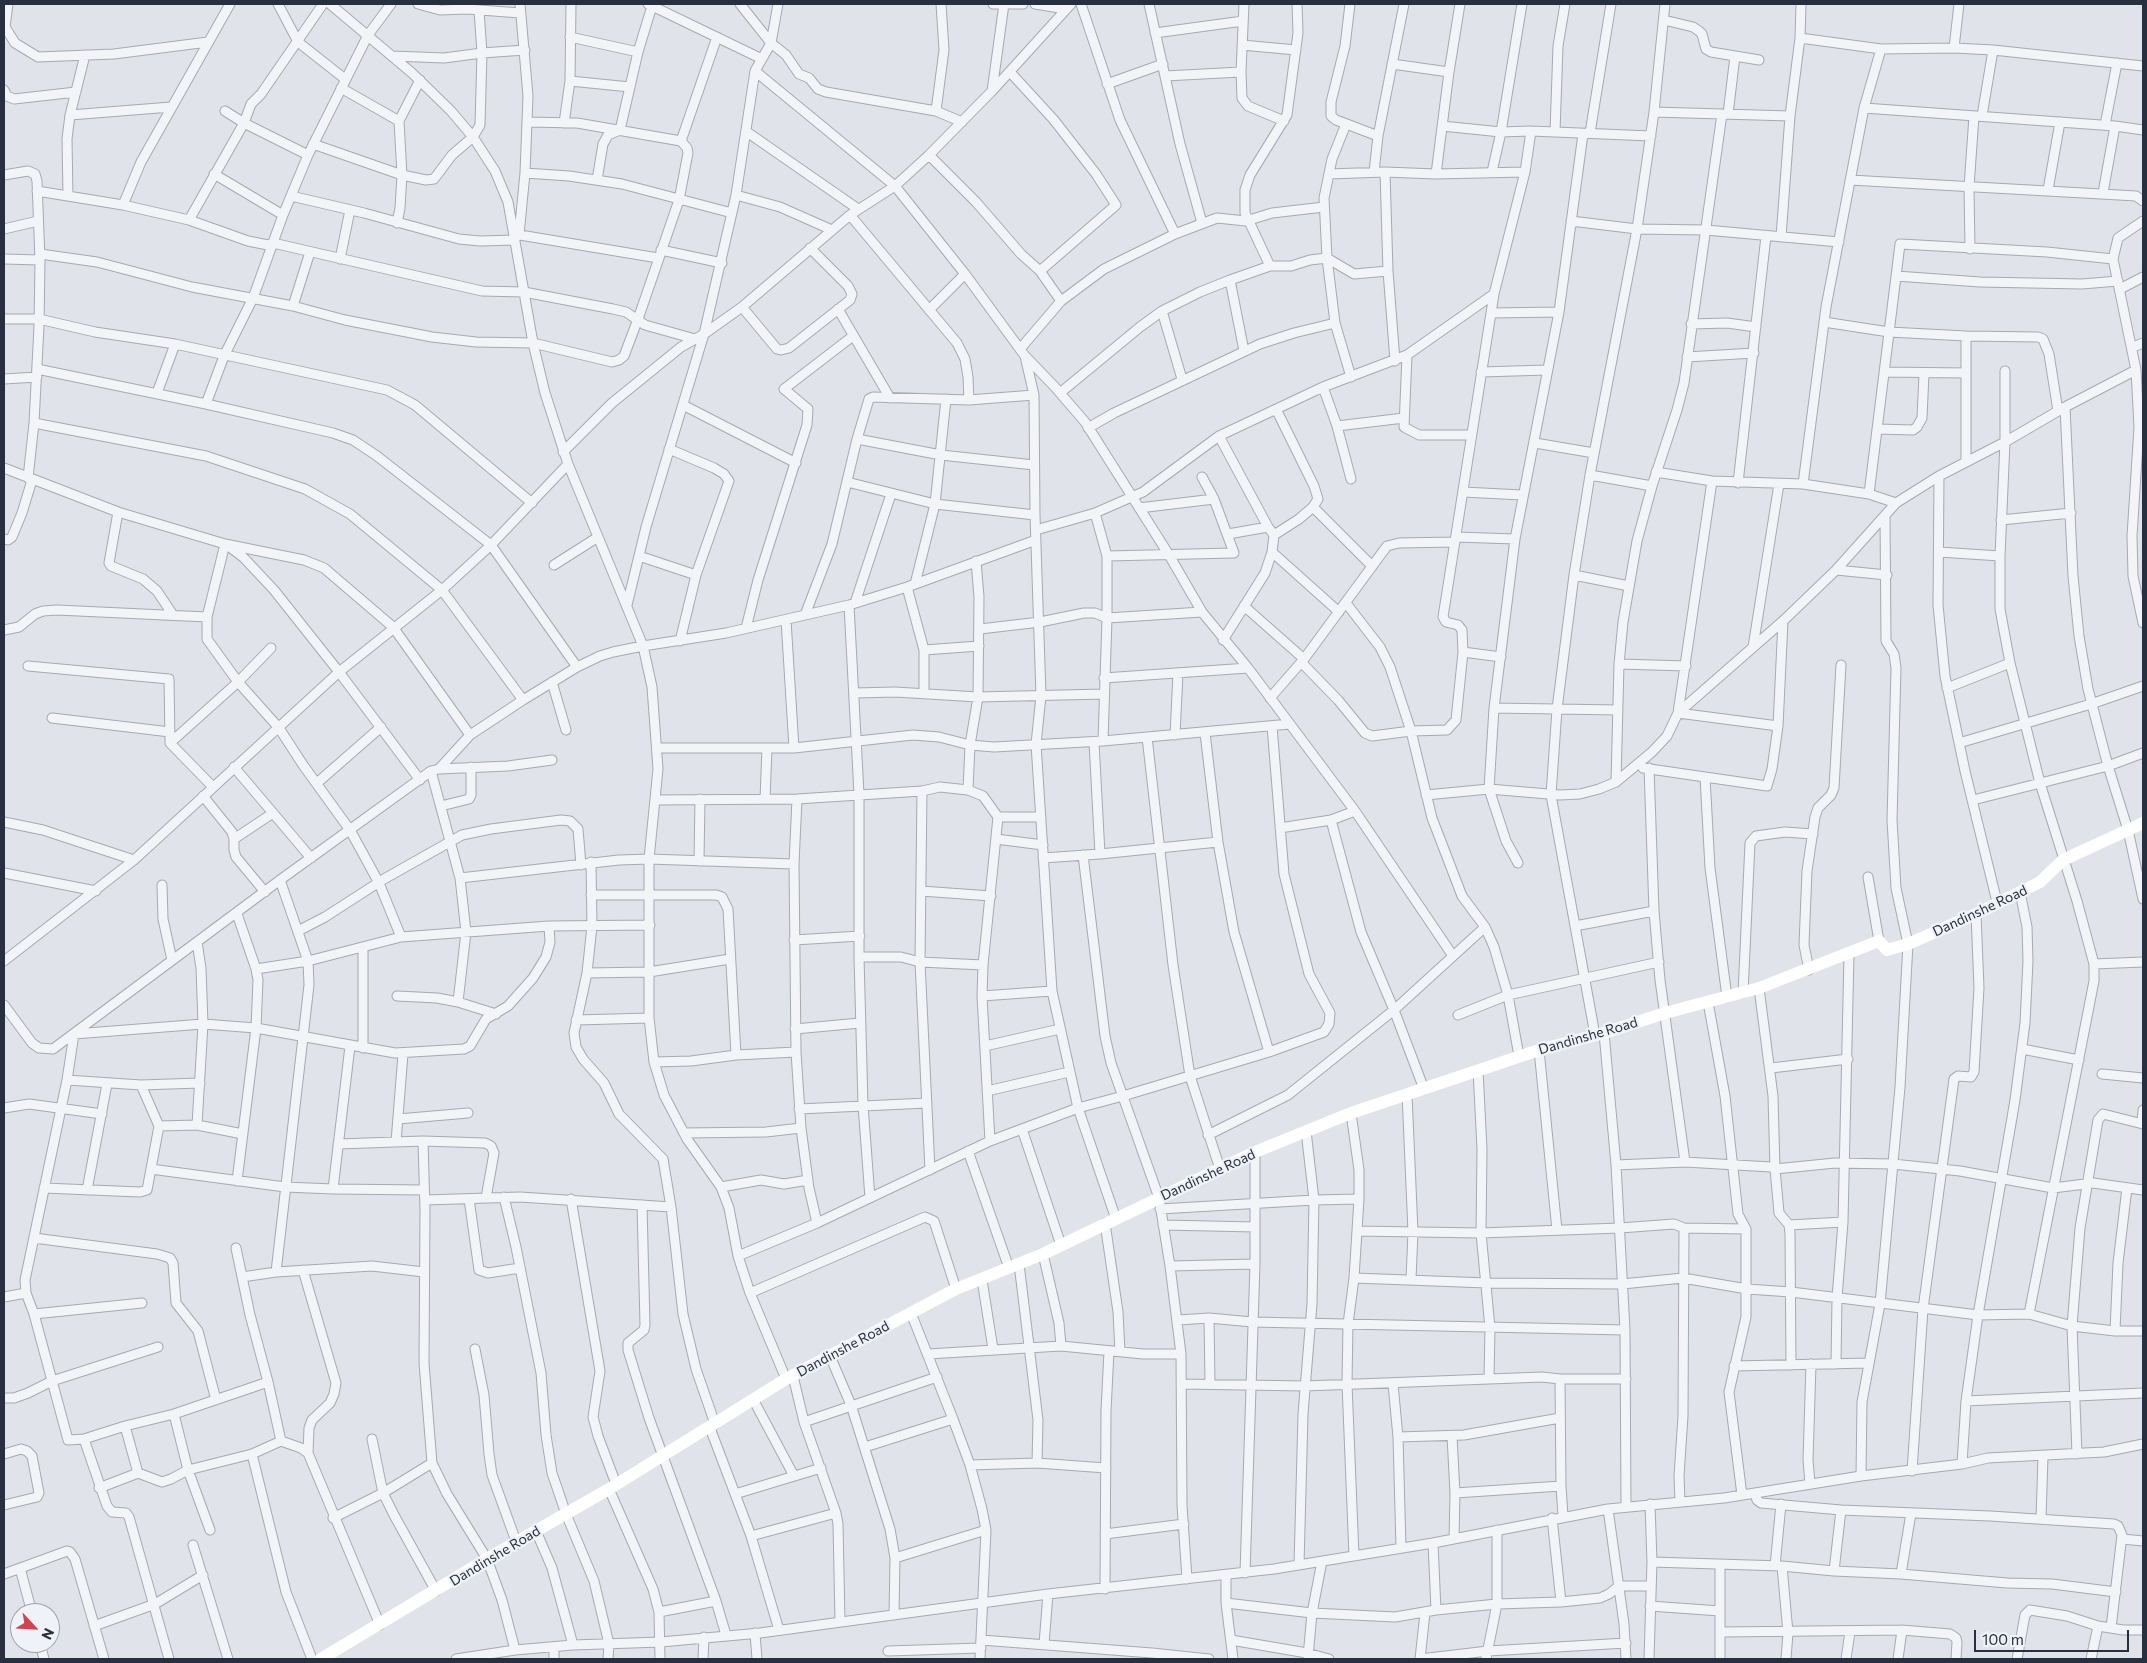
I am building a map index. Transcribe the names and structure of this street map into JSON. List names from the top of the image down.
{
  "streets": {
    "street": ["Dandinshe Road"]
  },
  "scale_bar": "100 m",
  "north": "bottom right"
}
